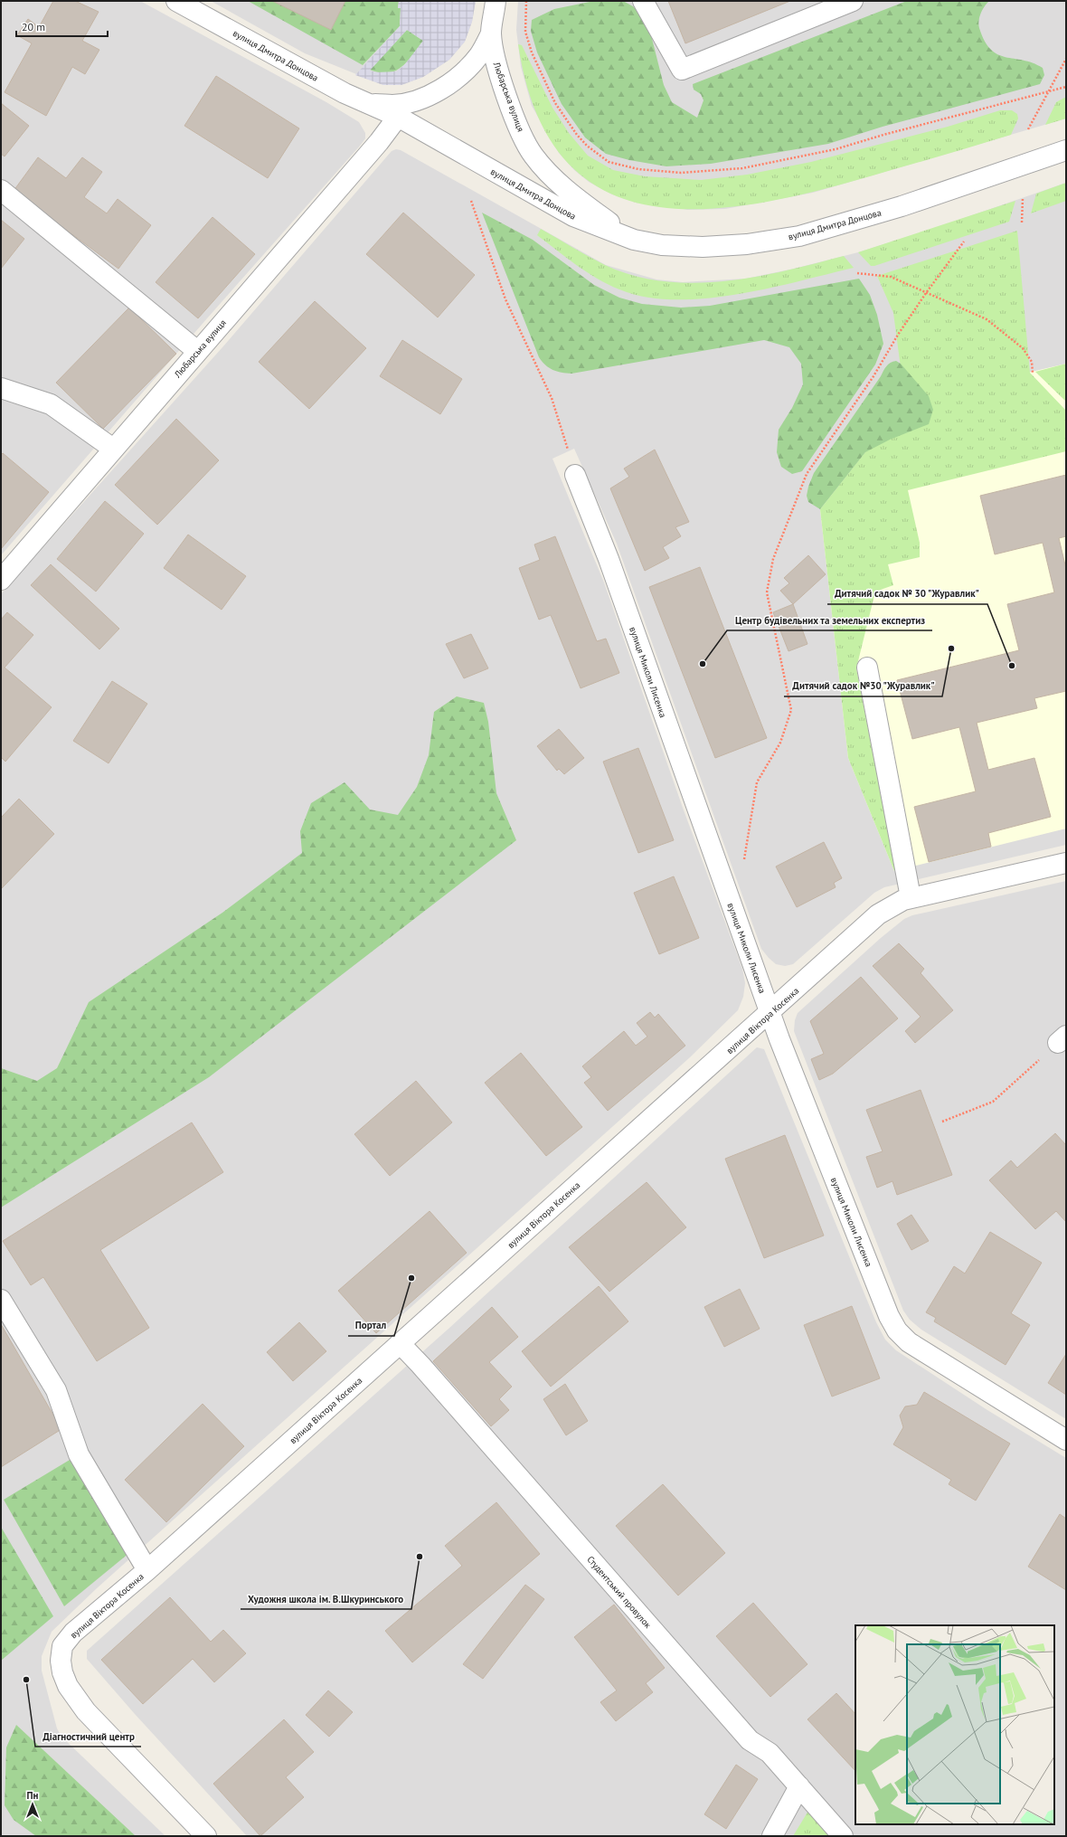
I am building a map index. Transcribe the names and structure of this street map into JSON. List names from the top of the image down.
{
  "streets": {
    "street": [
      "вулиця Дмитра Донцова",
      "Любарська вулиця",
      "вулиця Миколи Лисенка",
      "вулиця Віктора Косенка",
      "Студентський провулок"
    ]
  },
  "crossings": [
    ["вулиця Дмитра Донцова", "Любарська вулиця"],
    ["вулиця Миколи Лисенка", "вулиця Віктора Косенка"],
    ["вулиця Віктора Косенка", "Студентський провулок"]
  ],
  "places": [
    "Дитячий садок №30 \"Журавлик\"",
    "Центр будівельних та земельних експертиз",
    "Дитячий садок № 30 \"Журавлик\"",
    "Портал",
    "Художня школа ім. В.Шкуринського",
    "Діагностичний центр"
  ],
  "scale_bar": "20 m",
  "north": "top"
}
